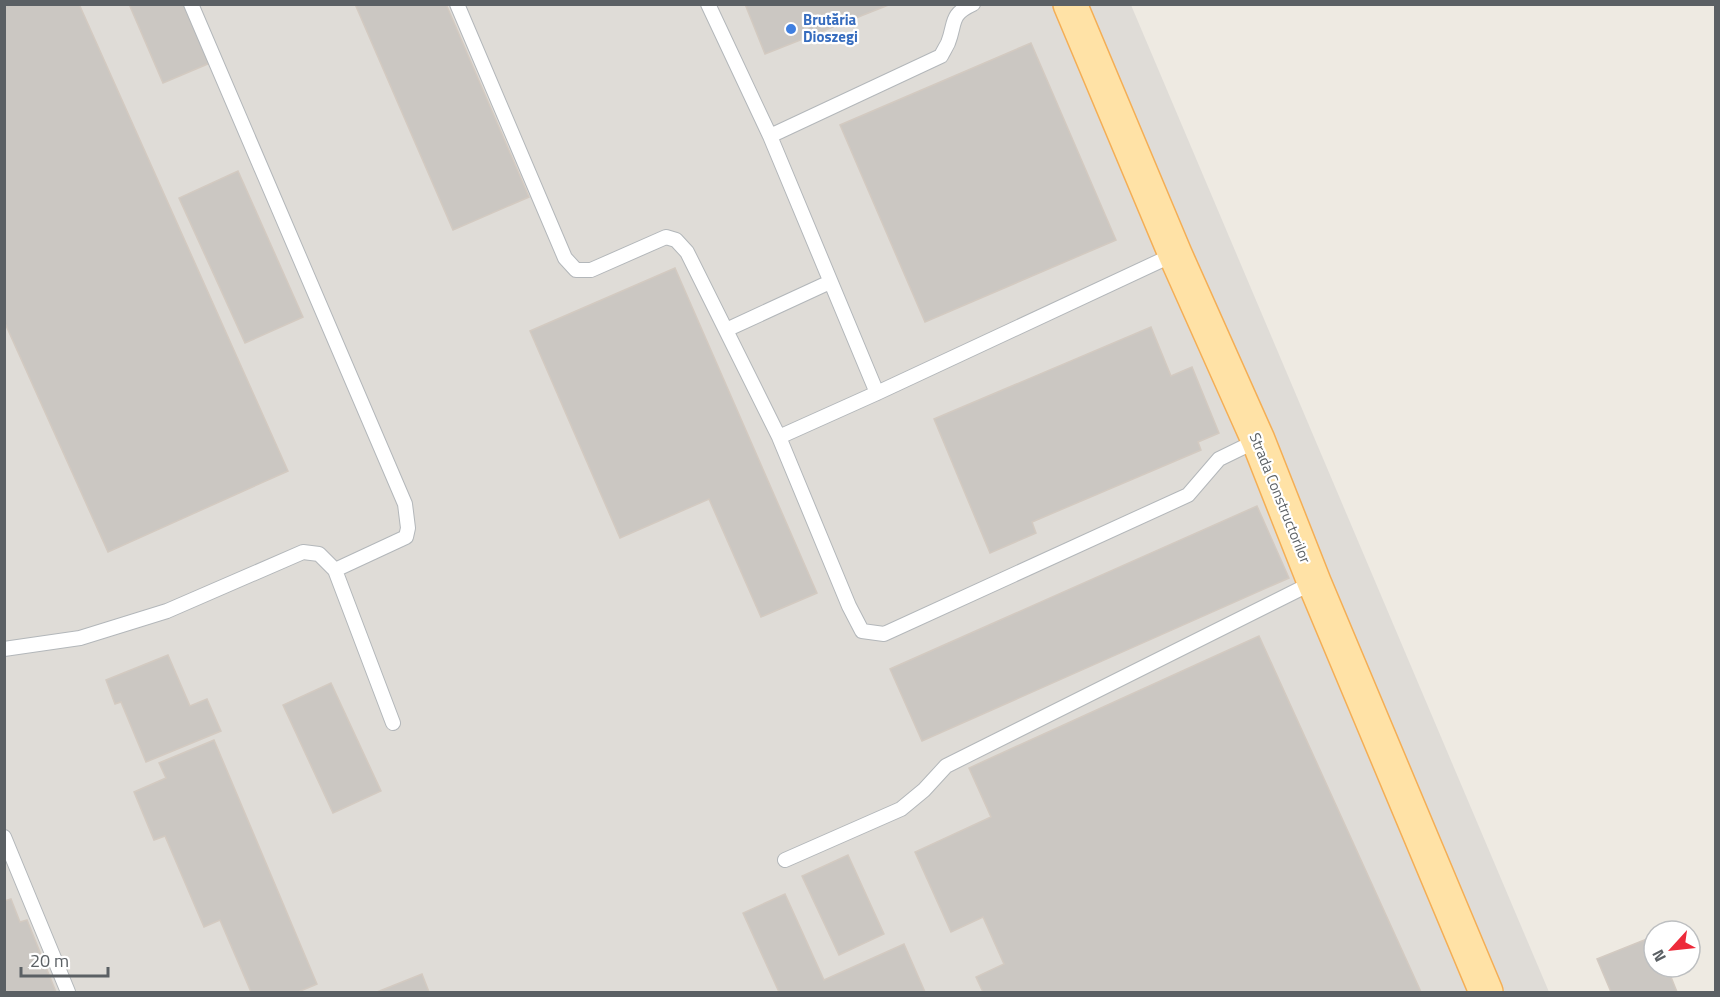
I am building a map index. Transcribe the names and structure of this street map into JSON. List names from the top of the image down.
{
  "streets": {
    "main road": ["Strada Constructorilor"]
  },
  "places": ["Brutăria Dioszegi"],
  "scale_bar": "20 m",
  "north": "bottom left"
}
